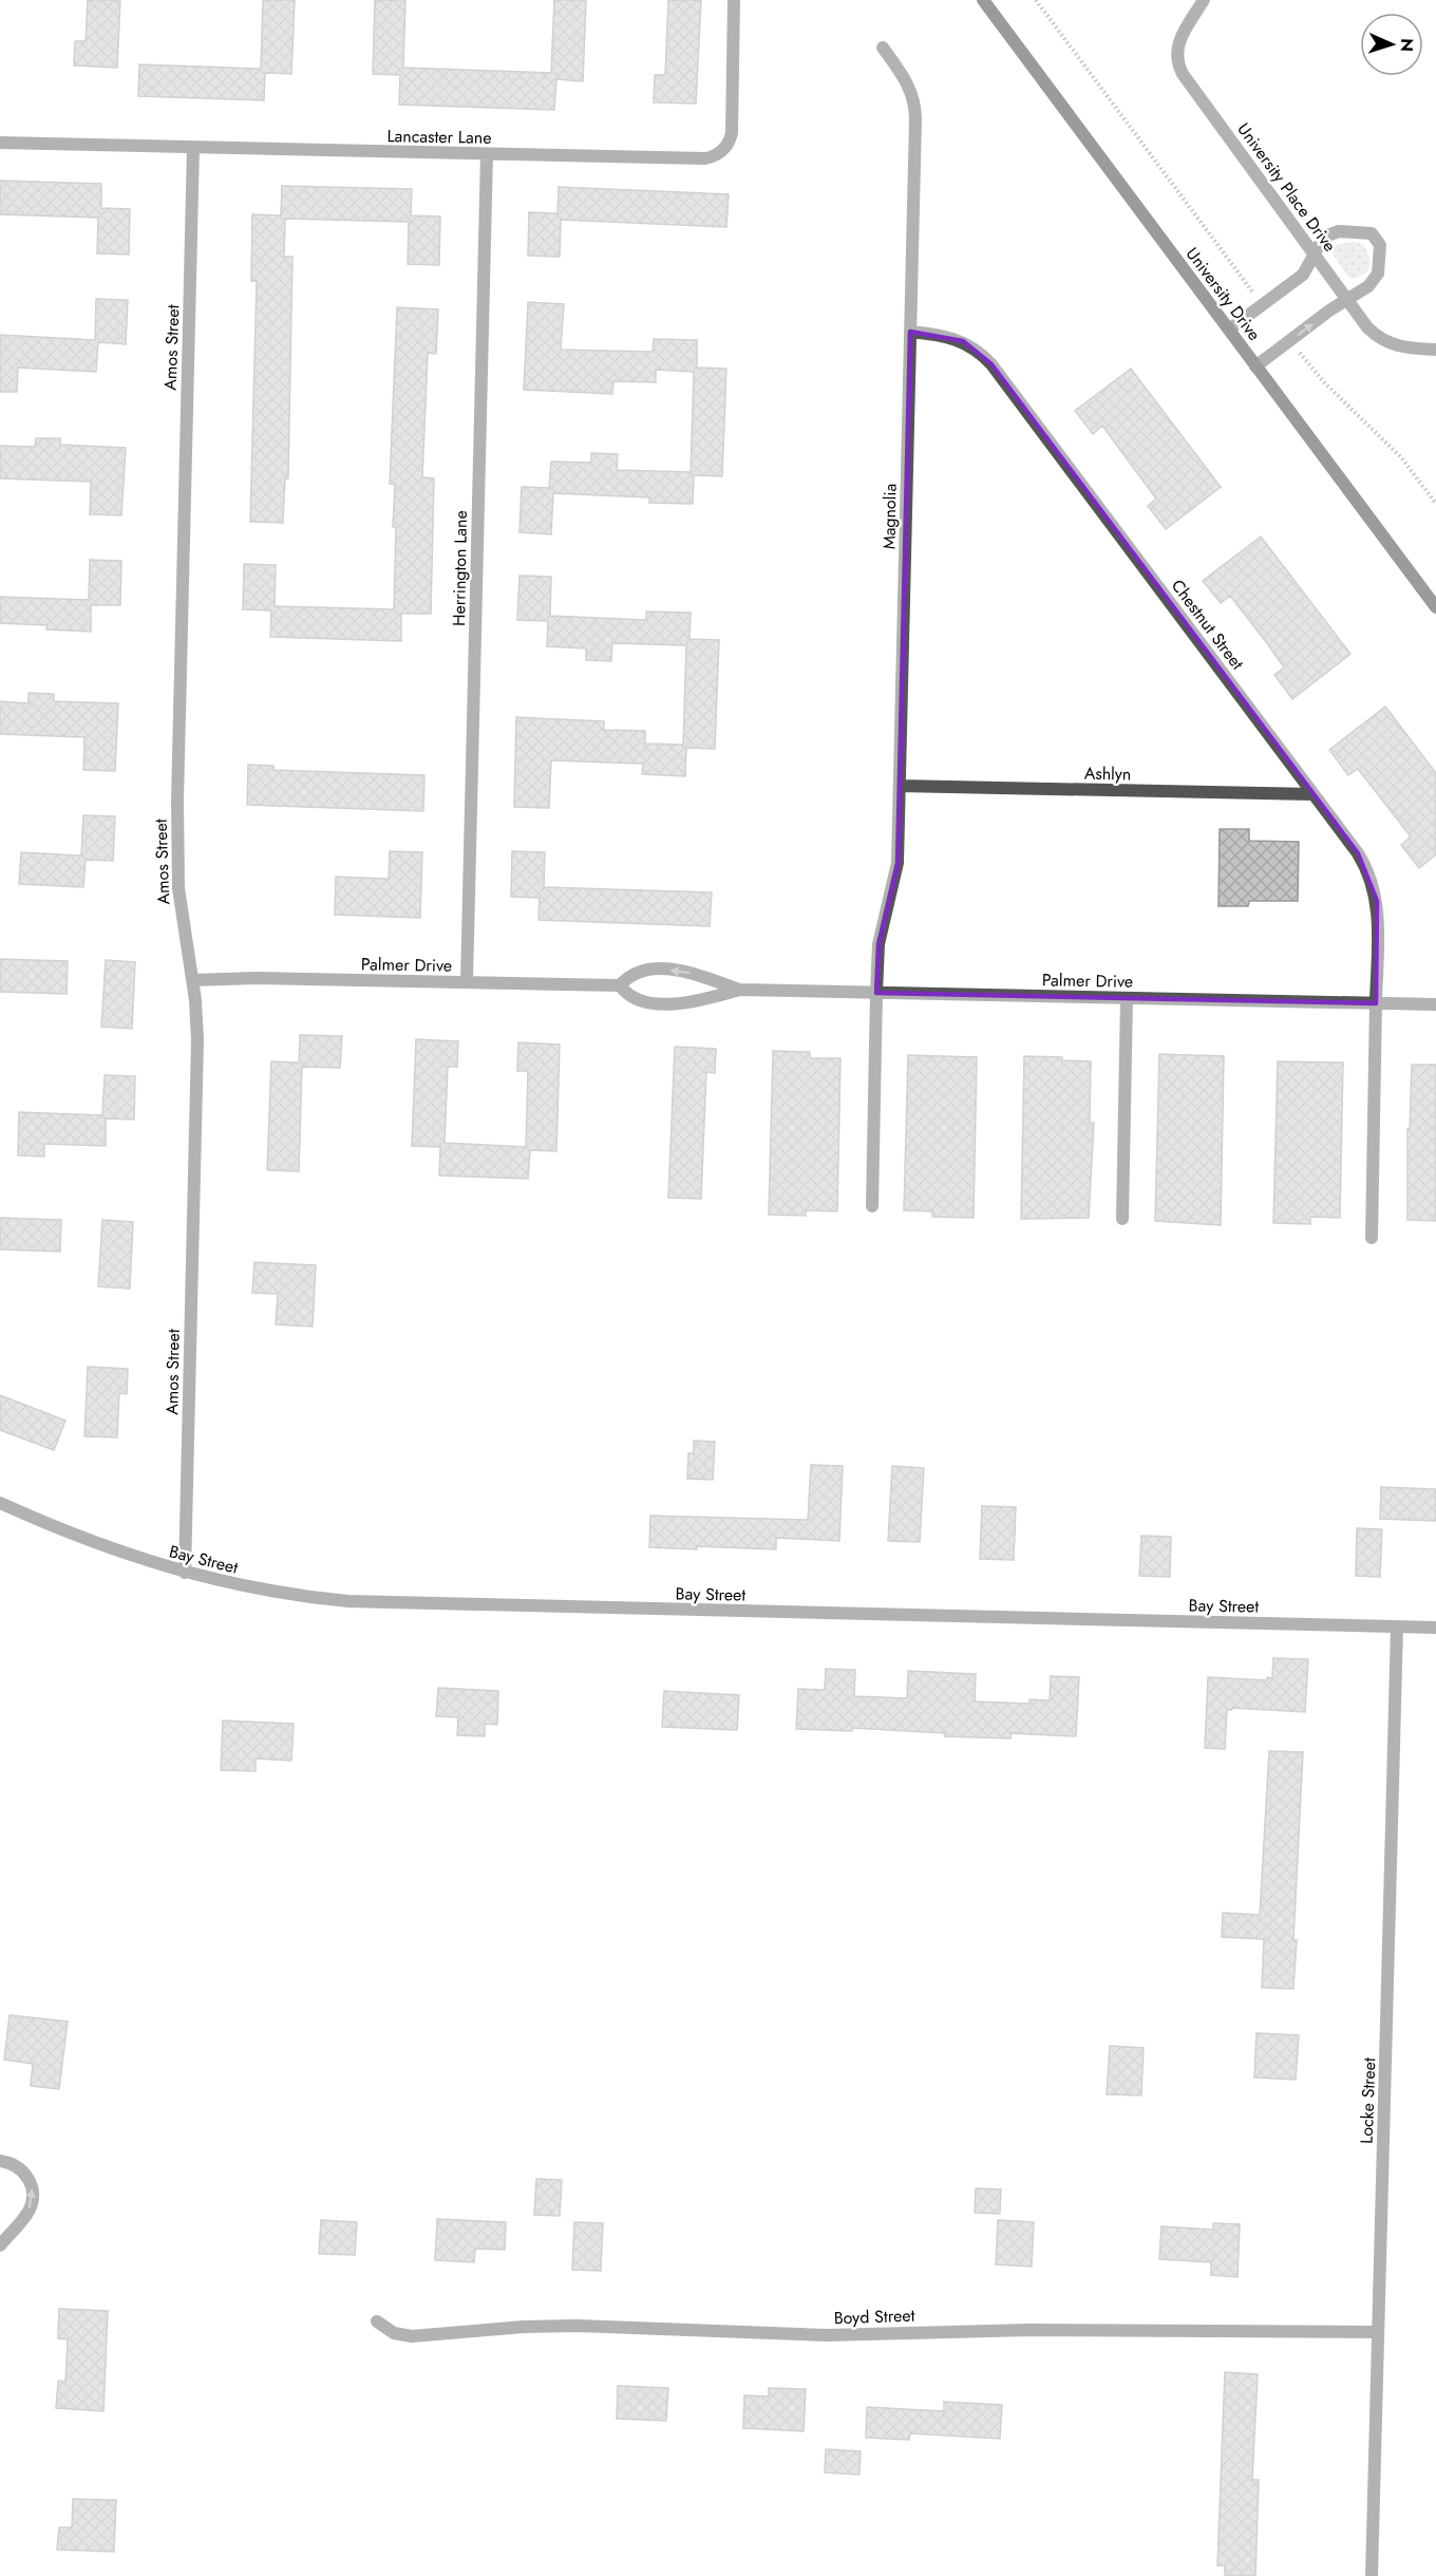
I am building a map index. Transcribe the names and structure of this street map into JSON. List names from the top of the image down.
{
  "streets": {
    "main road": ["University Drive"],
    "street": [
      "Lancaster Lane",
      "University Place Drive",
      "Amos Street",
      "Magnolia",
      "Herrington Lane",
      "Chestnut Street",
      "Ashlyn",
      "Palmer Drive",
      "Bay Street",
      "Locke Street",
      "Boyd Street"
    ]
  },
  "crossings": [
    ["Lancaster Lane", "Amos Street"],
    ["Lancaster Lane", "Herrington Lane"],
    ["Amos Street", "Palmer Drive"],
    ["Amos Street", "Bay Street"],
    ["Magnolia", "Chestnut Street"],
    ["Magnolia", "Ashlyn"],
    ["Magnolia", "Palmer Drive"],
    ["Herrington Lane", "Palmer Drive"],
    ["Chestnut Street", "Ashlyn"],
    ["Chestnut Street", "Palmer Drive"],
    ["Bay Street", "Locke Street"],
    ["Locke Street", "Boyd Street"]
  ],
  "north": "right"
}
